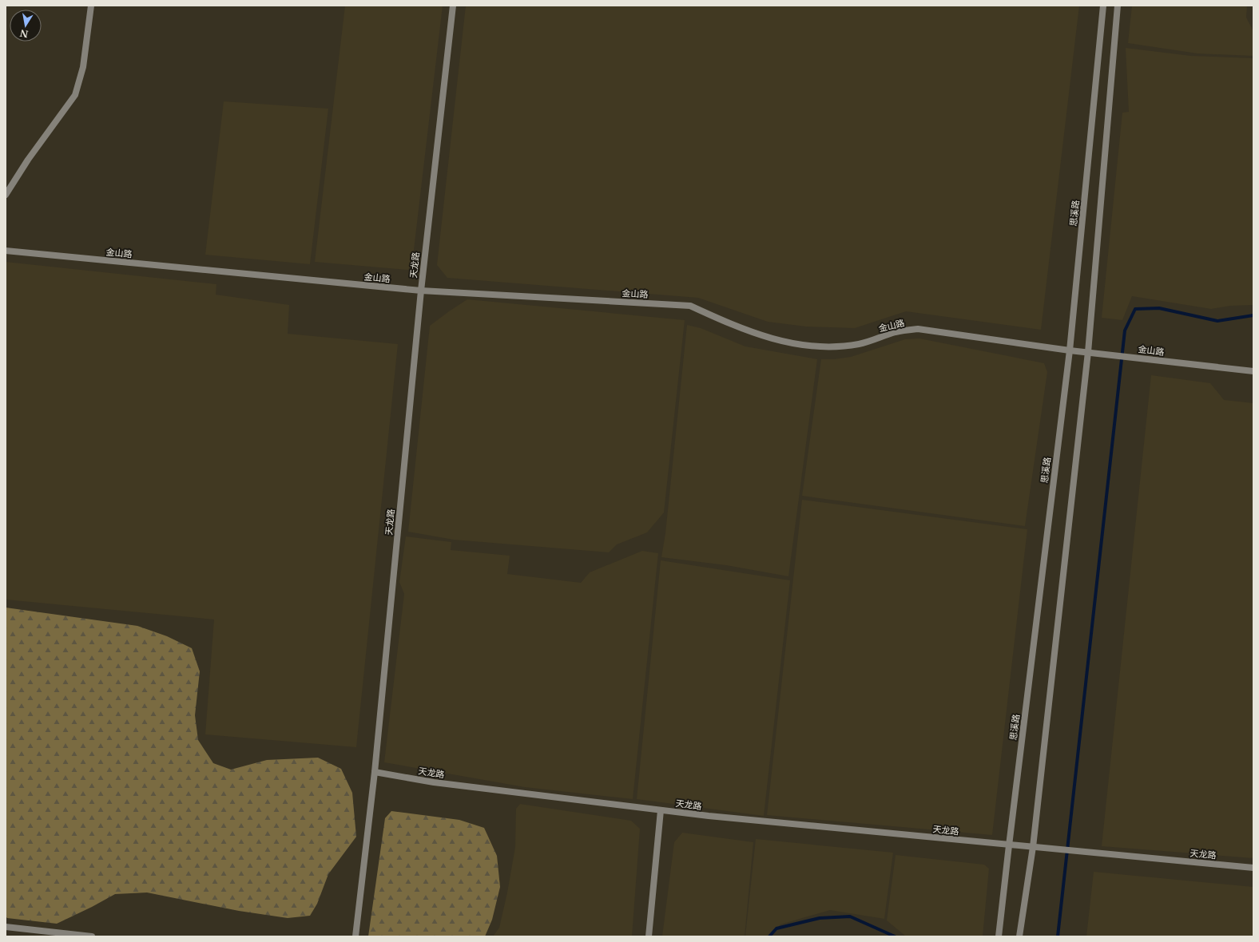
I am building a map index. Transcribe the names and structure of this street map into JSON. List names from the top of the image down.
{
  "streets": {
    "street": ["思溪路", "金山路", "天龙路"]
  },
  "crossings": [
    ["思溪路", "金山路"],
    ["思溪路", "天龙路"],
    ["金山路", "天龙路"]
  ],
  "north": "bottom"
}
